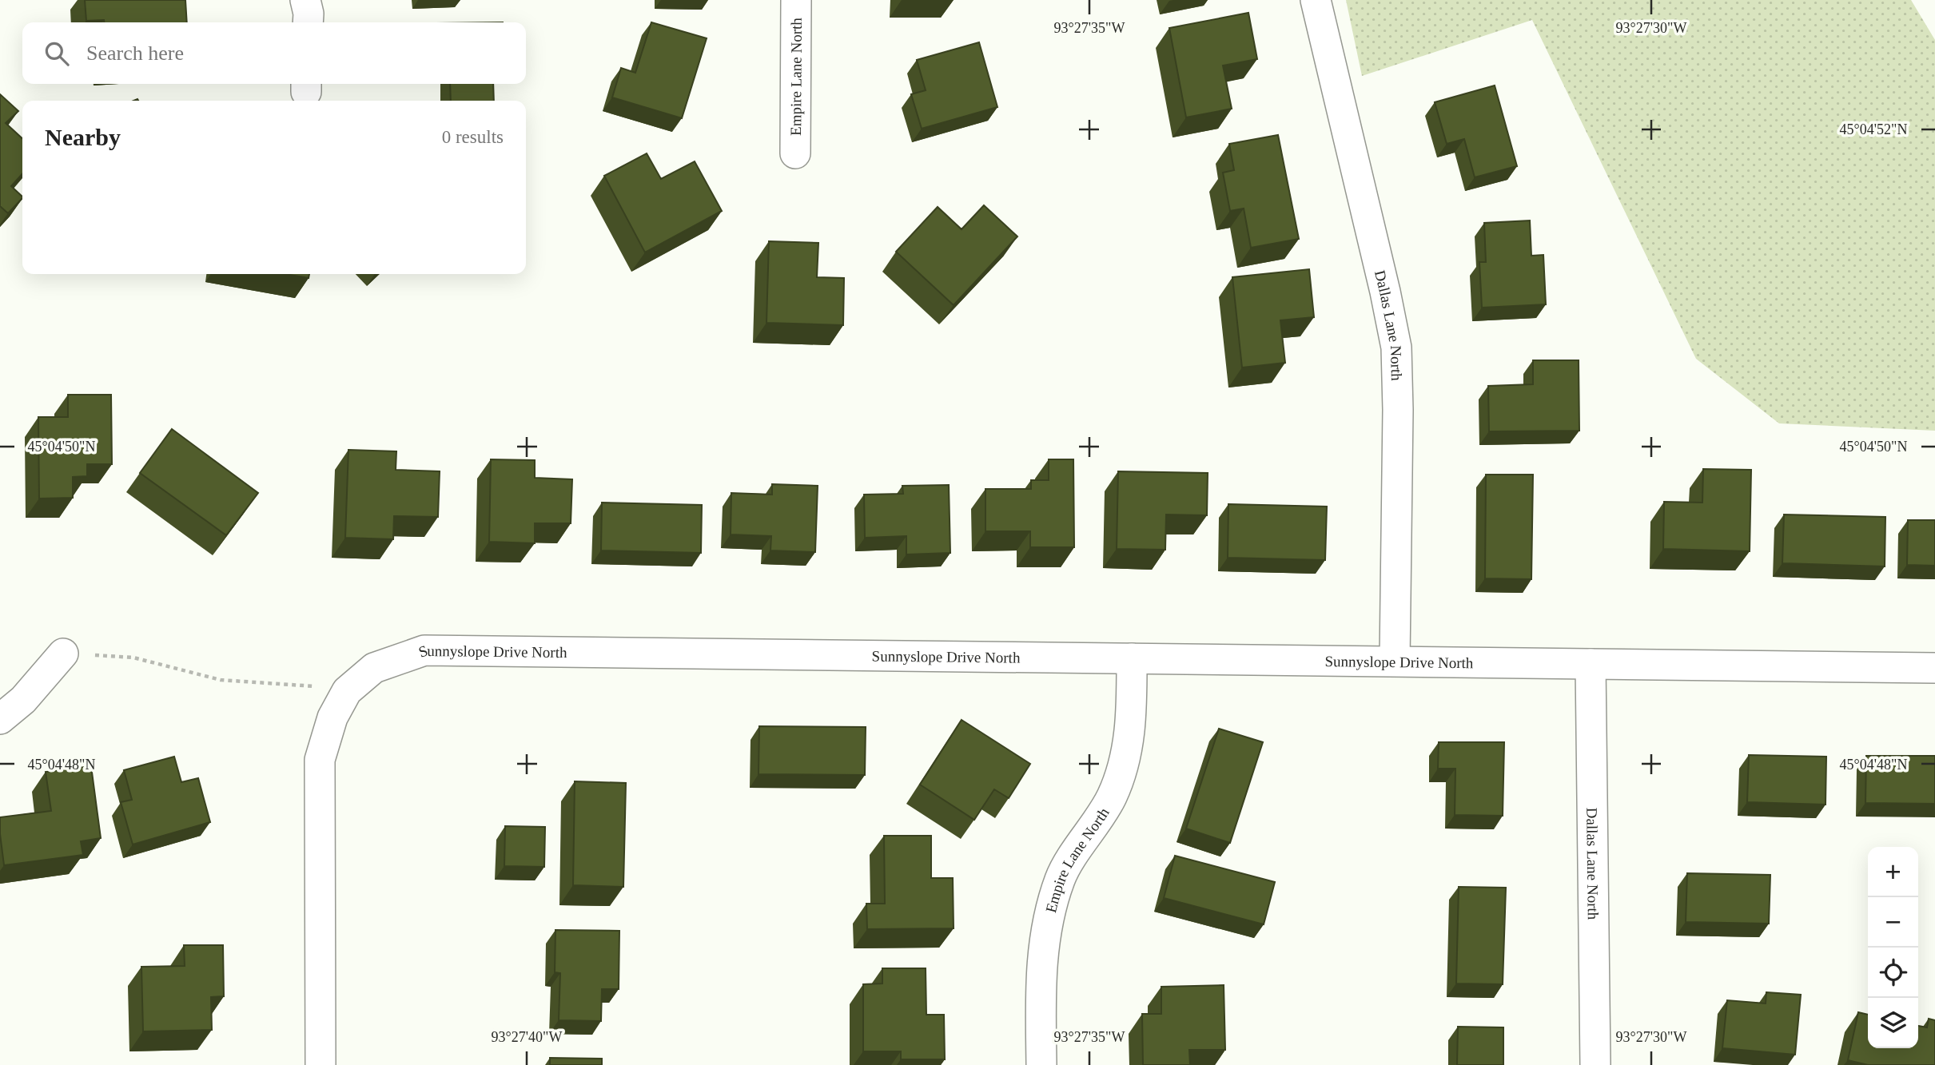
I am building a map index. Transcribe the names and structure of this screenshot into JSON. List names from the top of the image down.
{
  "streets": {
    "street": ["Empire Lane North", "Dallas Lane North", "Sunnyslope Drive North"]
  },
  "crossings": [
    ["Empire Lane North", "Sunnyslope Drive North"],
    ["Dallas Lane North", "Sunnyslope Drive North"]
  ],
  "page": {
    "search": "Search here",
    "heading": ["Nearby", "0 results"],
    "map_buttons": ["+", "−"]
  },
  "coordinates": [
    "93°27'35\"W",
    "93°27'30\"W",
    "45°04'52\"N",
    "45°04'50\"N",
    "45°04'48\"N",
    "93°27'40\"W"
  ]
}
